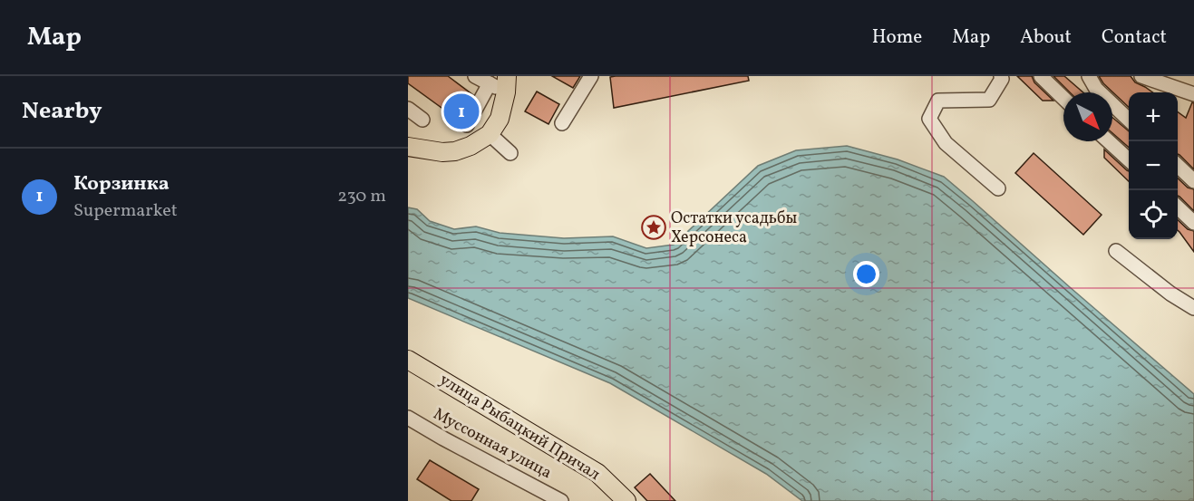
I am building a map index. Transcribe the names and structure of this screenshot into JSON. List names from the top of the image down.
{
  "streets": {
    "main road": ["улица Рыбацкий Причал"],
    "street": ["Муссонная улица"]
  },
  "places": {
    "place": ["Остатки усадьбы Херсонеса"]
  },
  "north": "bottom right",
  "page": {
    "header": "Map",
    "nav": [
      "Home",
      "Map",
      "About",
      "Contact"
    ],
    "heading": "Nearby",
    "pins": "1",
    "map_buttons": ["+", "−"],
    "list": [
      {
        "mark": "1",
        "name": "Корзинка",
        "note": "Supermarket",
        "value": "230 m"
      }
    ]
  }
}
